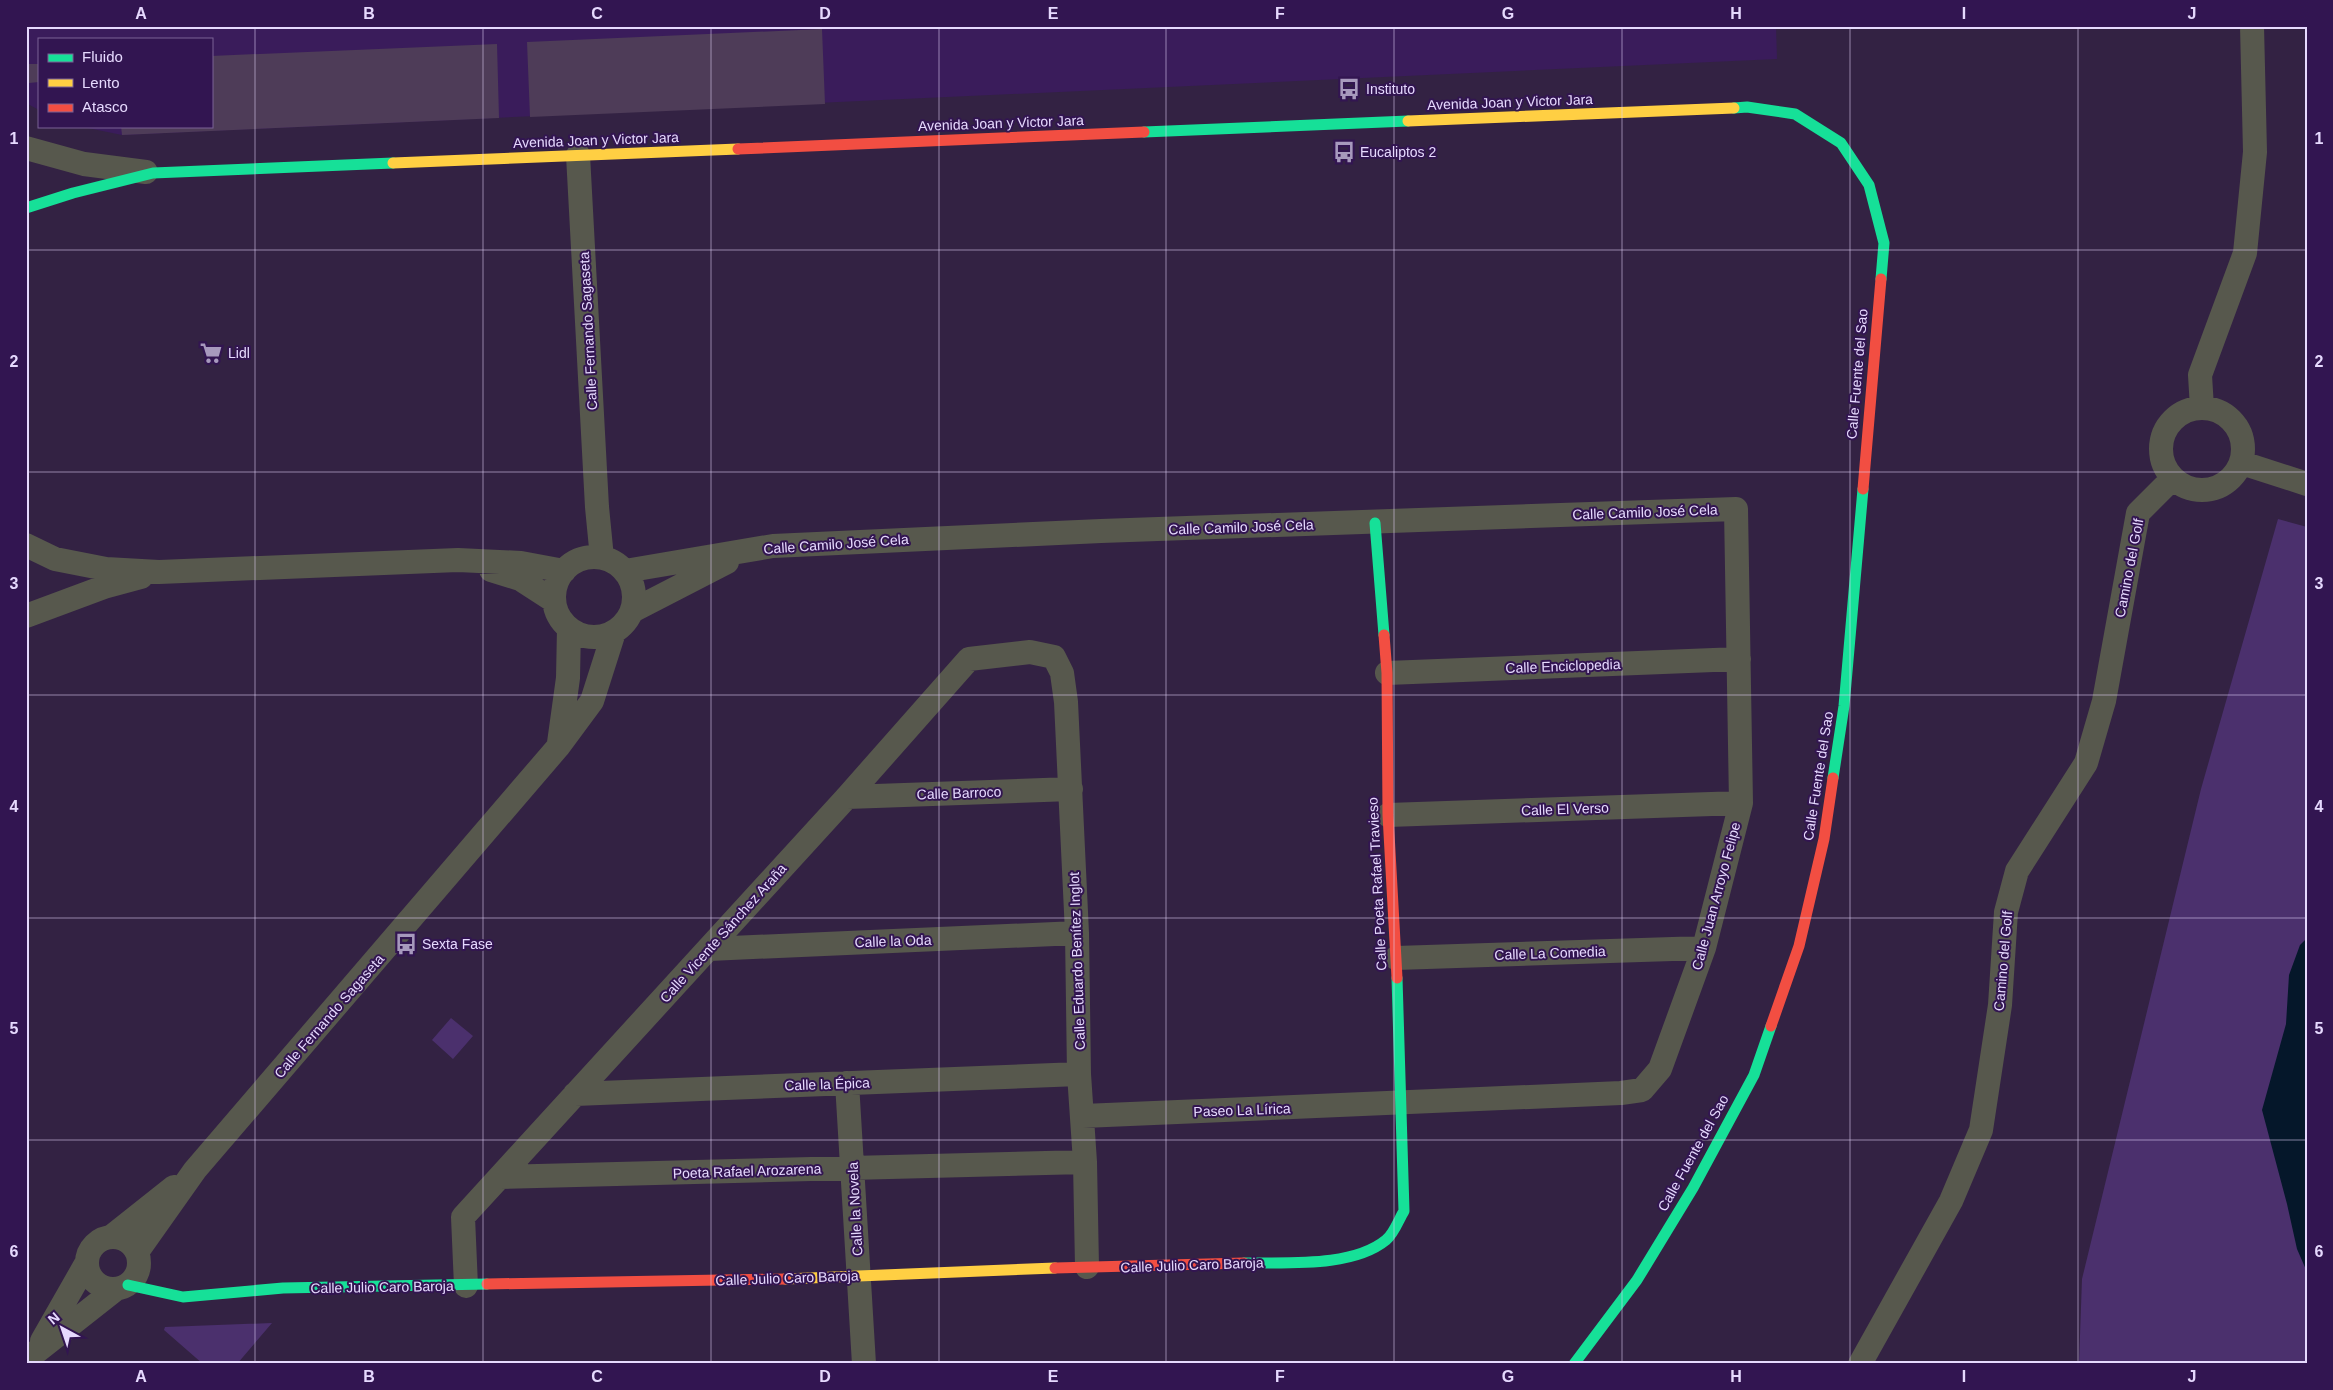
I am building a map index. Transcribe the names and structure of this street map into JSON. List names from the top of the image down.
{
  "streets": {
    "street": [
      "Avenida Joan y Victor Jara",
      "Calle Fernando Sagaseta",
      "Calle Fuente del Sao",
      "Calle Camilo José Cela",
      "Camino del Golf",
      "Calle Enciclopedia",
      "Calle Barroco",
      "Calle El Verso",
      "Calle Poeta Rafael Travieso",
      "Calle Juan Arroyo Felipe",
      "Calle Vicente Sánchez Araña",
      "Calle la Oda",
      "Calle La Comedia",
      "Calle Eduardo Benítez Inglot",
      "Calle la Épica",
      "Paseo La Lírica",
      "Poeta Rafael Arozarena",
      "Calle la Novela",
      "Calle Julio Caro Baroja"
    ]
  },
  "crossings": [
    ["Avenida Joan y Victor Jara", "Calle Fernando Sagaseta"],
    ["Avenida Joan y Victor Jara", "Calle Fuente del Sao"],
    ["Calle Fernando Sagaseta", "Calle Camilo José Cela"],
    ["Calle Fernando Sagaseta", "Calle Julio Caro Baroja"],
    ["Calle Camilo José Cela", "Calle Poeta Rafael Travieso"],
    ["Calle Camilo José Cela", "Calle Juan Arroyo Felipe"],
    ["Calle Enciclopedia", "Calle Poeta Rafael Travieso"],
    ["Calle Enciclopedia", "Calle Juan Arroyo Felipe"],
    ["Calle Barroco", "Calle Vicente Sánchez Araña"],
    ["Calle Barroco", "Calle Eduardo Benítez Inglot"],
    ["Calle El Verso", "Calle Poeta Rafael Travieso"],
    ["Calle El Verso", "Calle Juan Arroyo Felipe"],
    ["Calle Poeta Rafael Travieso", "Calle Juan Arroyo Felipe"],
    ["Calle Poeta Rafael Travieso", "Calle La Comedia"],
    ["Calle Poeta Rafael Travieso", "Paseo La Lírica"],
    ["Calle Poeta Rafael Travieso", "Calle Julio Caro Baroja"],
    ["Calle Juan Arroyo Felipe", "Calle La Comedia"],
    ["Calle Juan Arroyo Felipe", "Paseo La Lírica"],
    ["Calle Vicente Sánchez Araña", "Calle la Oda"],
    ["Calle Vicente Sánchez Araña", "Calle Eduardo Benítez Inglot"],
    ["Calle Vicente Sánchez Araña", "Calle la Épica"],
    ["Calle Vicente Sánchez Araña", "Poeta Rafael Arozarena"],
    ["Calle Vicente Sánchez Araña", "Calle Julio Caro Baroja"],
    ["Calle la Oda", "Calle Eduardo Benítez Inglot"],
    ["Calle Eduardo Benítez Inglot", "Calle la Épica"],
    ["Calle Eduardo Benítez Inglot", "Paseo La Lírica"],
    ["Calle Eduardo Benítez Inglot", "Poeta Rafael Arozarena"],
    ["Calle Eduardo Benítez Inglot", "Calle Julio Caro Baroja"],
    ["Calle la Épica", "Calle la Novela"],
    ["Poeta Rafael Arozarena", "Calle la Novela"],
    ["Calle la Novela", "Calle Julio Caro Baroja"]
  ],
  "places": {
    "bus stop": ["Instituto", "Eucaliptos 2", "Sexta Fase"],
    "supermarket": ["Lidl"]
  },
  "legend": ["Fluido", "Lento", "Atasco"],
  "north": "top left",
  "grid": {
    "columns": [
      "A",
      "B",
      "C",
      "D",
      "E",
      "F",
      "G",
      "H",
      "I",
      "J"
    ],
    "rows": [
      "1",
      "2",
      "3",
      "4",
      "5",
      "6"
    ]
  }
}
